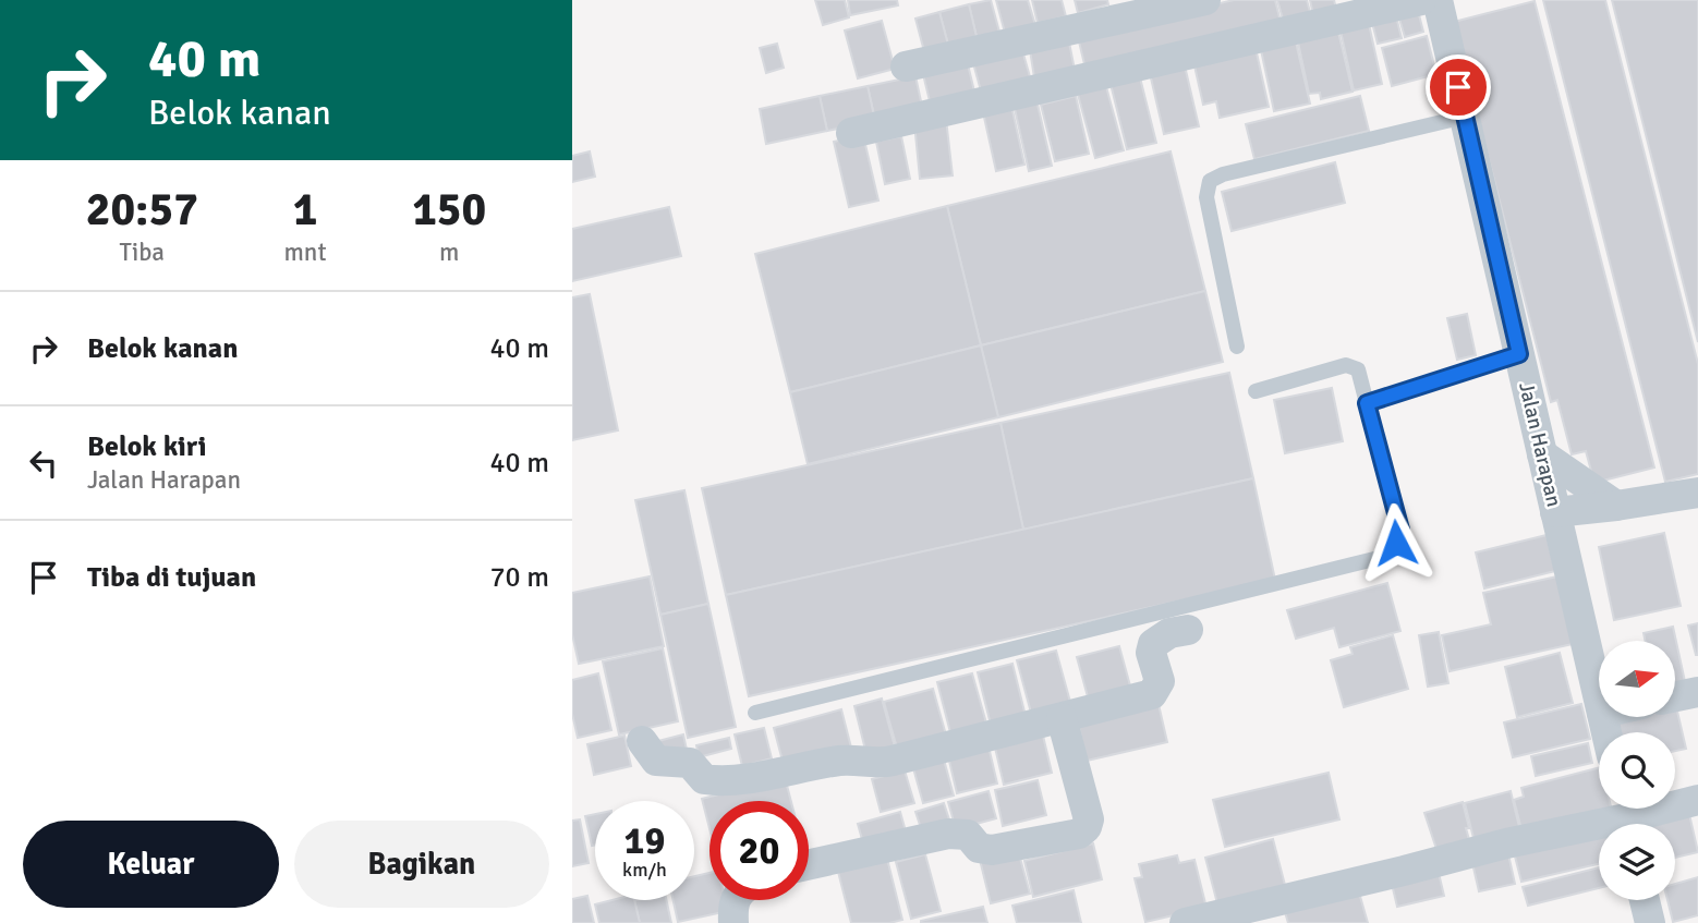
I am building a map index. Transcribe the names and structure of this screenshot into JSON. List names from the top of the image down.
{
  "streets": {
    "street": ["Jalan Harapan"]
  },
  "north": "right",
  "page": {
    "turn": ["40 m", "Belok kanan"],
    "eta": [
      "20:57",
      "Tiba",
      "1",
      "mnt",
      "150",
      "m"
    ],
    "list": [
      {
        "name": "Belok kanan",
        "value": "40 m"
      },
      {
        "name": "Belok kiri",
        "note": "Jalan Harapan",
        "value": "40 m"
      },
      {
        "name": "Tiba di tujuan",
        "value": "70 m"
      }
    ],
    "speed": "19 km/h",
    "limit": "20",
    "buttons": ["Keluar", "Bagikan"]
  }
}
